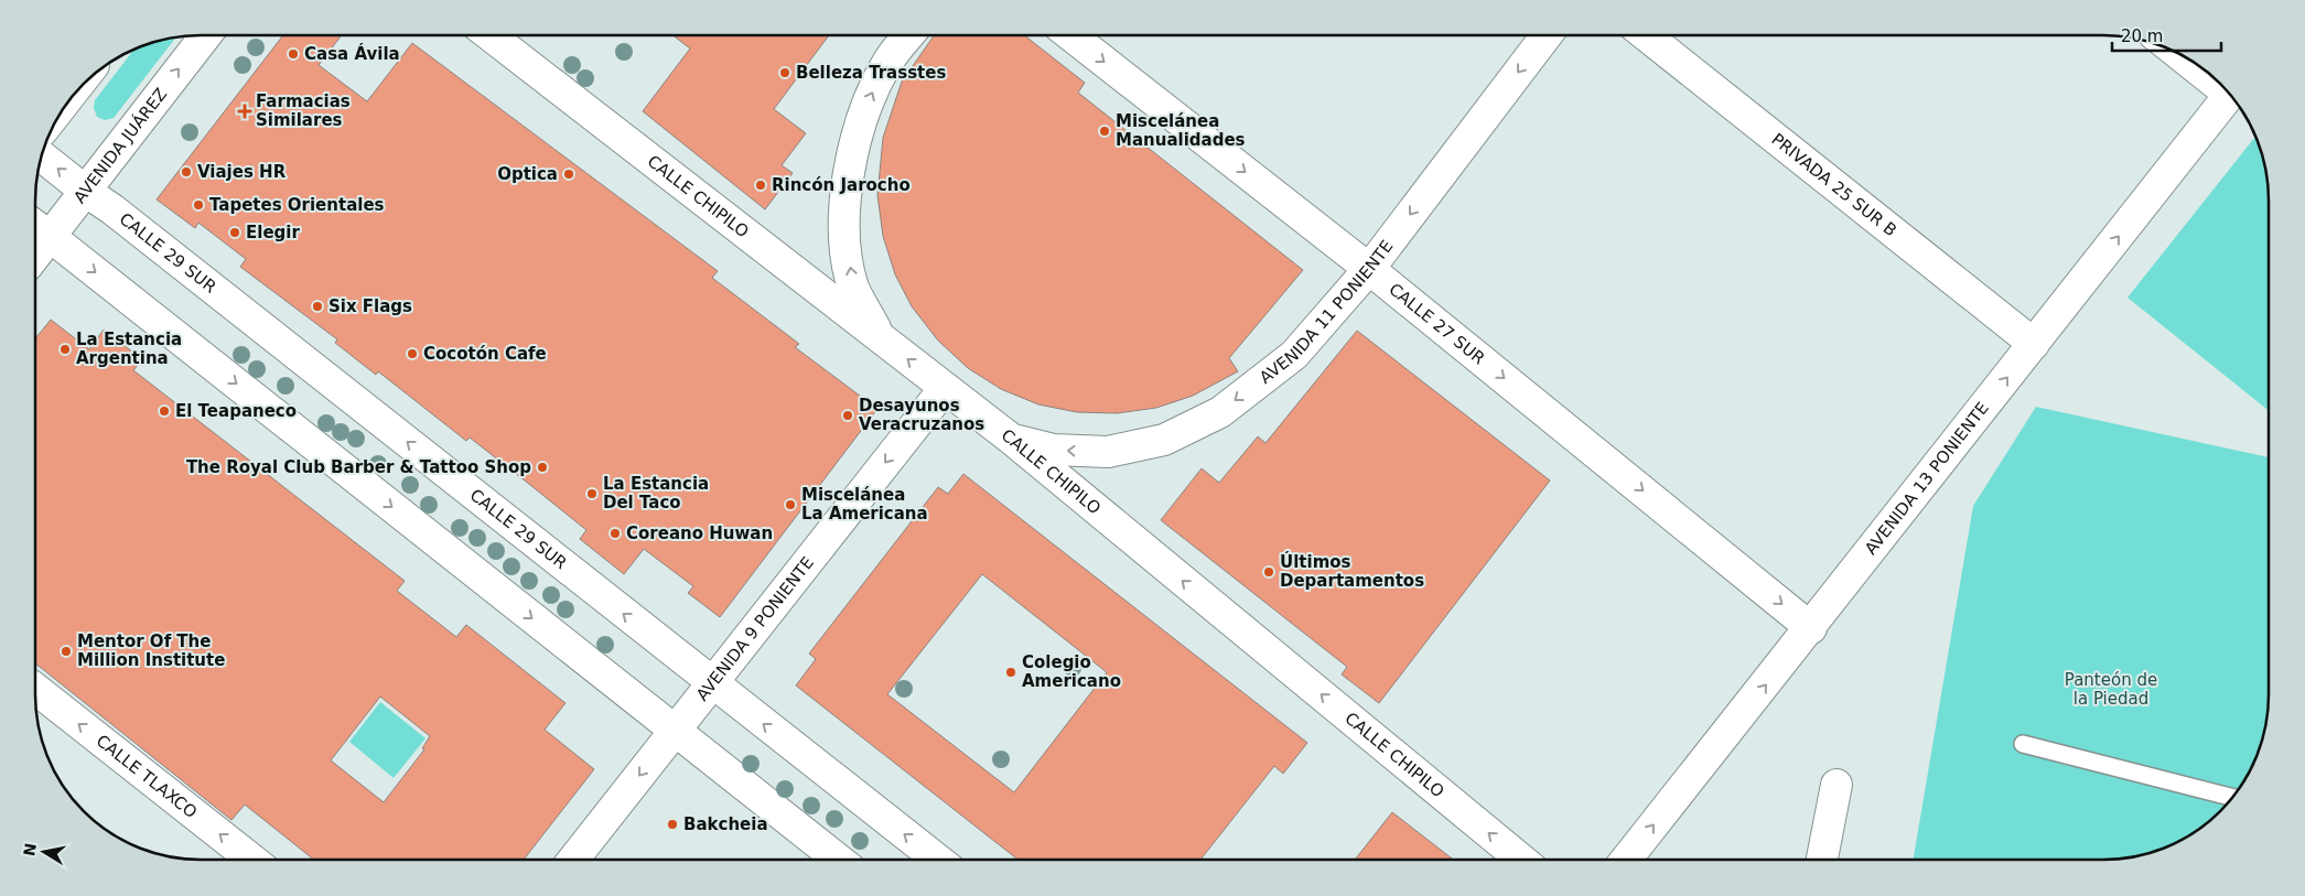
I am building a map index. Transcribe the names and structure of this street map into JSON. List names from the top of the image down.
{
  "streets": {
    "street": [
      "AVENIDA JUÁREZ",
      "PRIVADA 25 SUR B",
      "CALLE CHIPILO",
      "CALLE 29 SUR",
      "AVENIDA 11 PONIENTE",
      "CALLE 27 SUR",
      "AVENIDA 13 PONIENTE",
      "AVENIDA 9 PONIENTE",
      "CALLE TLAXCO"
    ]
  },
  "crossings": [
    ["AVENIDA JUÁREZ", "CALLE 29 SUR"],
    ["PRIVADA 25 SUR B", "AVENIDA 13 PONIENTE"],
    ["CALLE CHIPILO", "AVENIDA 11 PONIENTE"],
    ["CALLE CHIPILO", "AVENIDA 9 PONIENTE"],
    ["CALLE 29 SUR", "AVENIDA 9 PONIENTE"],
    ["AVENIDA 11 PONIENTE", "CALLE 27 SUR"],
    ["CALLE 27 SUR", "AVENIDA 13 PONIENTE"]
  ],
  "one_way": [
    "AVENIDA JUÁREZ",
    "CALLE CHIPILO",
    "AVENIDA 11 PONIENTE",
    "CALLE 27 SUR",
    "AVENIDA 13 PONIENTE",
    "AVENIDA 9 PONIENTE",
    "CALLE TLAXCO"
  ],
  "parks": ["Panteón de la Piedad"],
  "places": {
    "other": [
      "Casa Ávila",
      "Belleza Trasstes",
      "Miscelánea Manualidades",
      "Viajes HR",
      "Optica",
      "Rincón Jarocho",
      "Tapetes Orientales",
      "Elegir",
      "Six Flags",
      "La Estancia Argentina",
      "Cocotón Cafe",
      "El Teapaneco",
      "Desayunos Veracruzanos",
      "The Royal Club Barber & Tattoo Shop",
      "La Estancia Del Taco",
      "Miscelánea La Americana",
      "Coreano Huwan",
      "Últimos Departamentos",
      "Mentor Of The Million Institute",
      "Colegio Americano",
      "Bakcheia"
    ],
    "health": ["Farmacias Similares"]
  },
  "scale_bar": "20 m",
  "north": "left"
}
